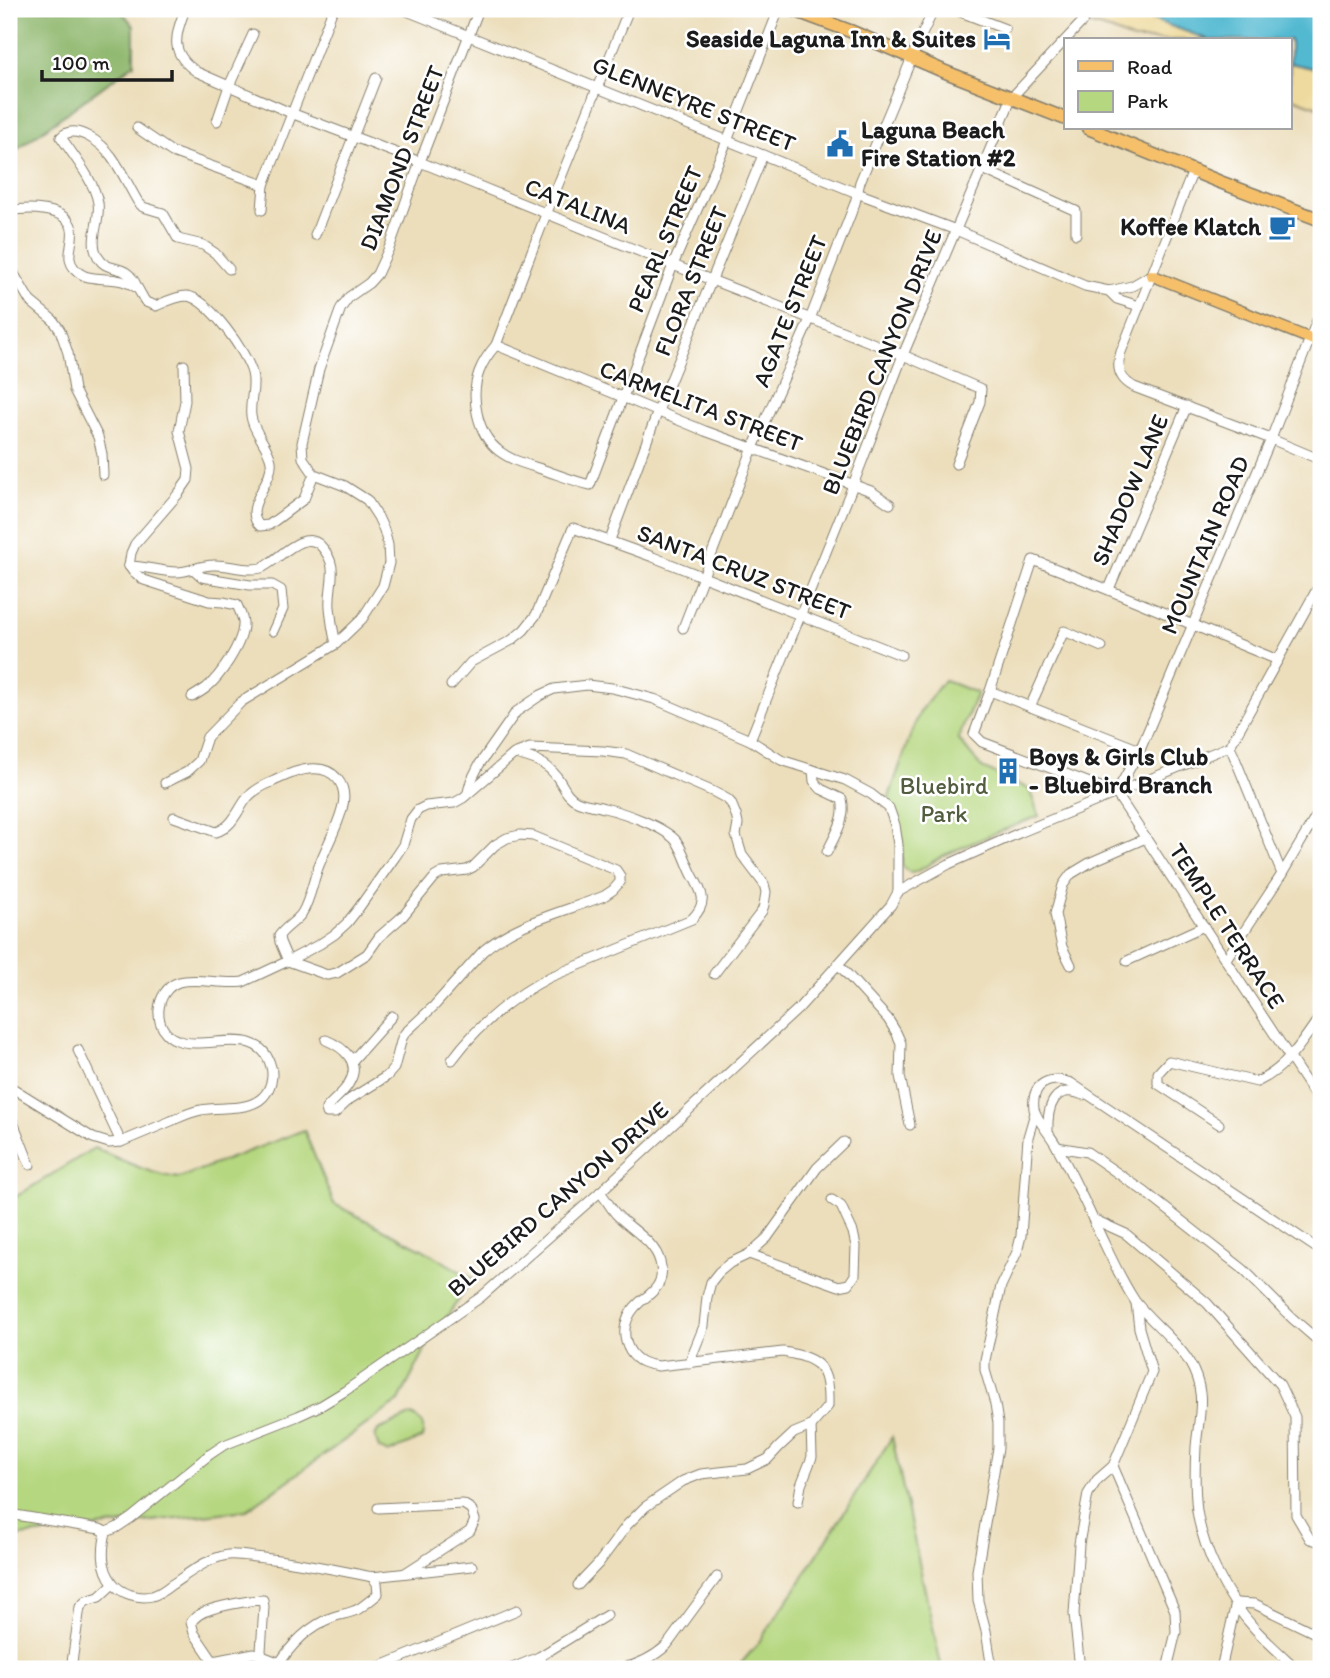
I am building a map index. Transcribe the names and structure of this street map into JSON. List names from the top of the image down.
{
  "streets": {
    "street": [
      "GLENNEYRE STREET",
      "DIAMOND STREET",
      "CATALINA",
      "PEARL STREET",
      "FLORA STREET",
      "AGATE STREET",
      "BLUEBIRD CANYON DRIVE",
      "CARMELITA STREET",
      "SHADOW LANE",
      "MOUNTAIN ROAD",
      "SANTA CRUZ STREET",
      "TEMPLE TERRACE"
    ]
  },
  "crossings": [
    ["GLENNEYRE STREET", "DIAMOND STREET"],
    ["GLENNEYRE STREET", "PEARL STREET"],
    ["GLENNEYRE STREET", "FLORA STREET"],
    ["GLENNEYRE STREET", "AGATE STREET"],
    ["GLENNEYRE STREET", "BLUEBIRD CANYON DRIVE"],
    ["DIAMOND STREET", "CATALINA"],
    ["CATALINA", "PEARL STREET"],
    ["CATALINA", "FLORA STREET"],
    ["CATALINA", "AGATE STREET"],
    ["CATALINA", "BLUEBIRD CANYON DRIVE"],
    ["PEARL STREET", "CARMELITA STREET"],
    ["FLORA STREET", "CARMELITA STREET"],
    ["FLORA STREET", "SANTA CRUZ STREET"],
    ["AGATE STREET", "CARMELITA STREET"],
    ["AGATE STREET", "SANTA CRUZ STREET"],
    ["BLUEBIRD CANYON DRIVE", "CARMELITA STREET"],
    ["BLUEBIRD CANYON DRIVE", "SANTA CRUZ STREET"],
    ["MOUNTAIN ROAD", "TEMPLE TERRACE"]
  ],
  "parks": ["Bluebird Park"],
  "places": {
    "hotel": ["Seaside Laguna Inn & Suites"],
    "public building": ["Laguna Beach Fire Station #2"],
    "cafe": ["Koffee Klatch"],
    "building": ["Boys & Girls Club - Bluebird Branch"]
  },
  "legend": ["Road", "Park"],
  "scale_bar": "100 m"
}
